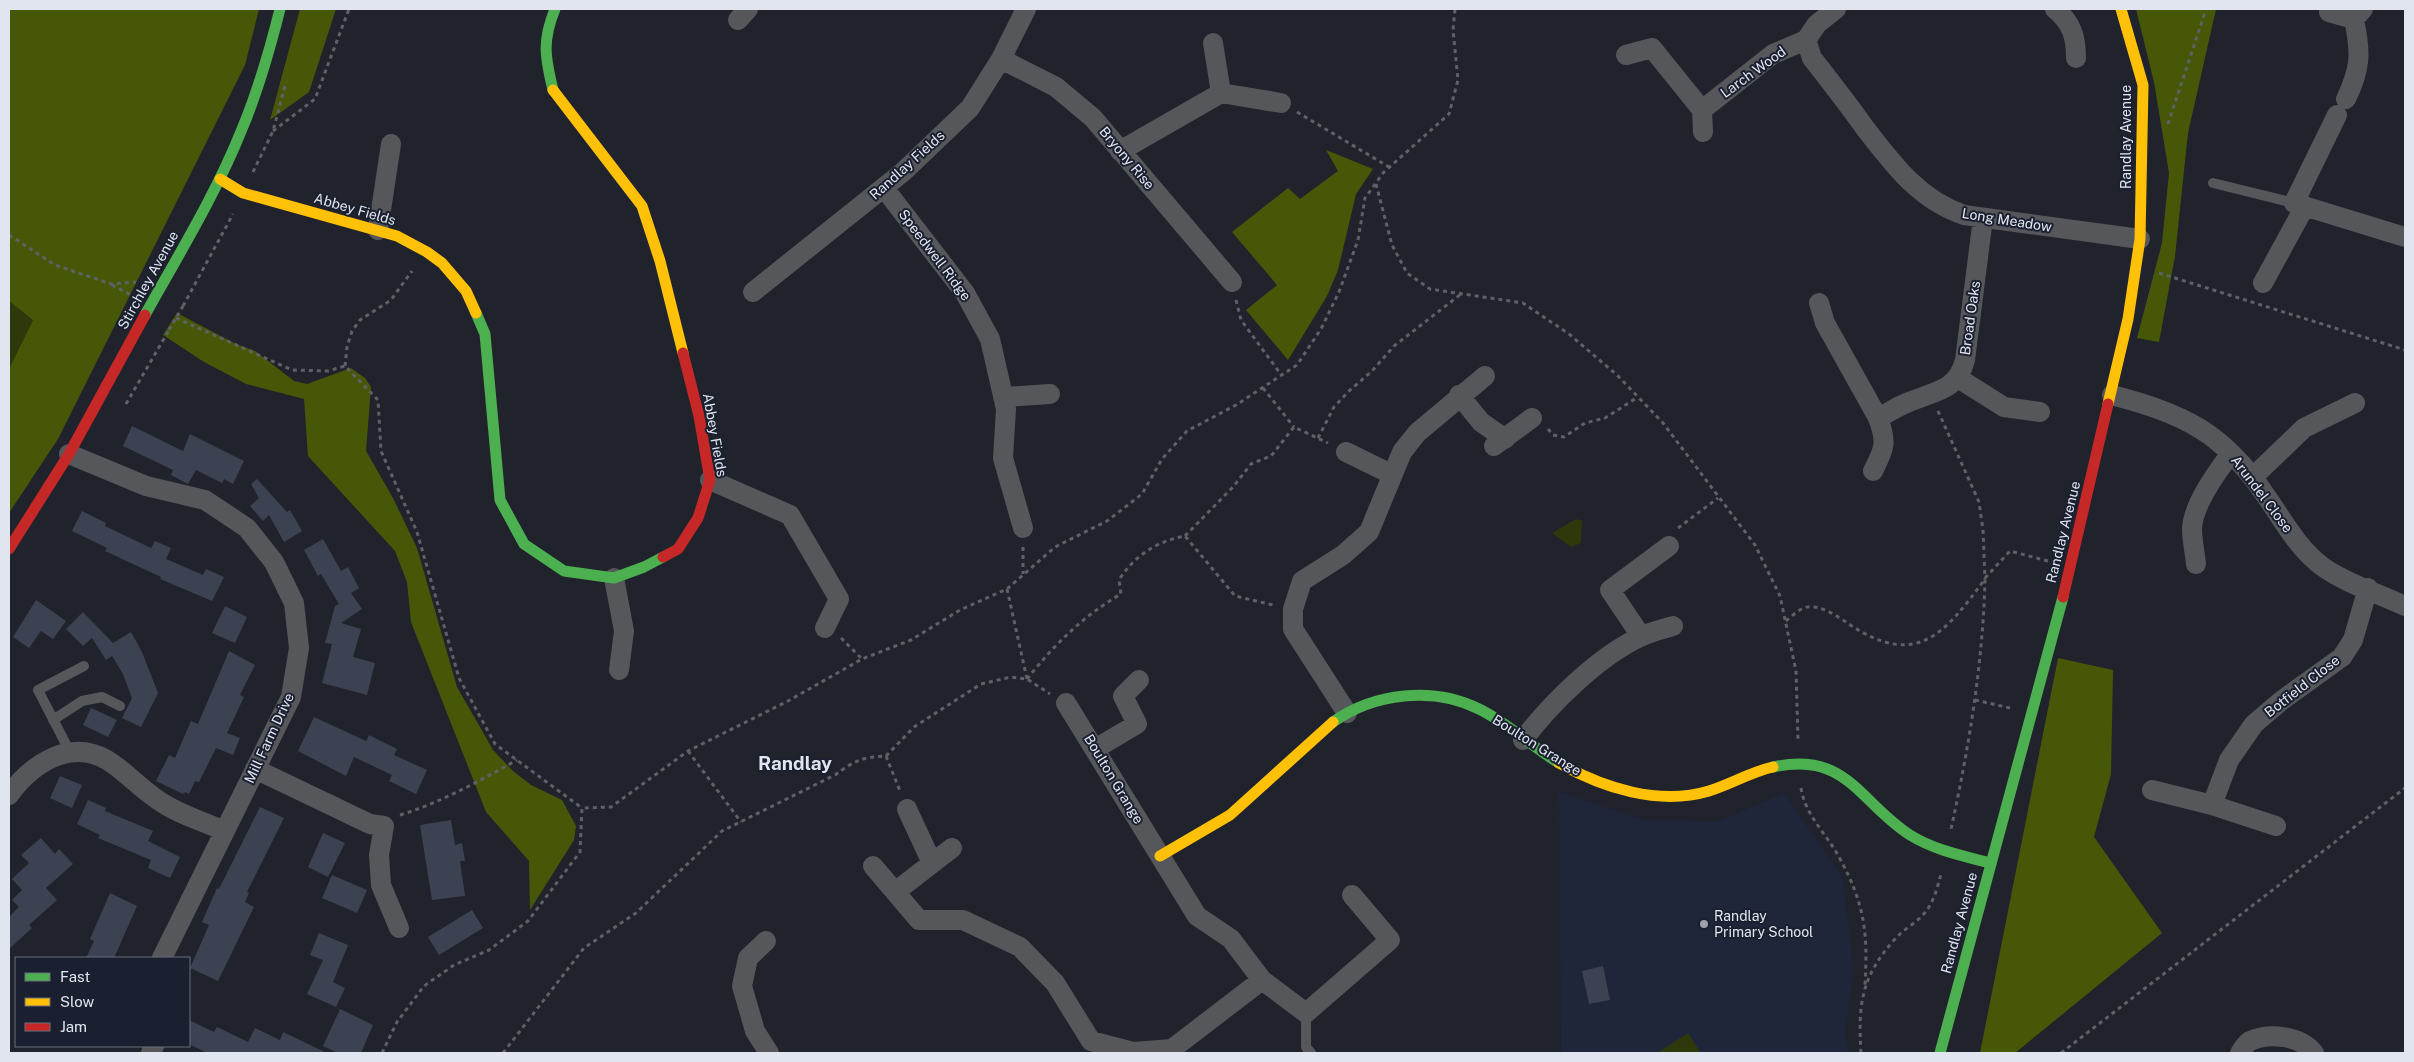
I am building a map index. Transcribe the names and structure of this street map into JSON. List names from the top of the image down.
{
  "streets": {
    "street": [
      "Larch Wood",
      "Randlay Avenue",
      "Bryony Rise",
      "Randlay Fields",
      "Abbey Fields",
      "Long Meadow",
      "Speedwell Ridge",
      "Stirchley Avenue",
      "Broad Oaks",
      "Arundel Close",
      "Botfield Close",
      "Mill Farm Drive",
      "Boulton Grange"
    ]
  },
  "crossings": [
    ["Larch Wood", "Long Meadow"],
    ["Randlay Avenue", "Long Meadow"],
    ["Randlay Avenue", "Arundel Close"],
    ["Randlay Avenue", "Boulton Grange"],
    ["Bryony Rise", "Randlay Fields"],
    ["Randlay Fields", "Speedwell Ridge"],
    ["Abbey Fields", "Stirchley Avenue"],
    ["Long Meadow", "Broad Oaks"],
    ["Stirchley Avenue", "Mill Farm Drive"],
    ["Arundel Close", "Botfield Close"]
  ],
  "districts": ["Randlay"],
  "places": ["Randlay Primary School"],
  "legend": ["Fast", "Slow", "Jam"]
}
